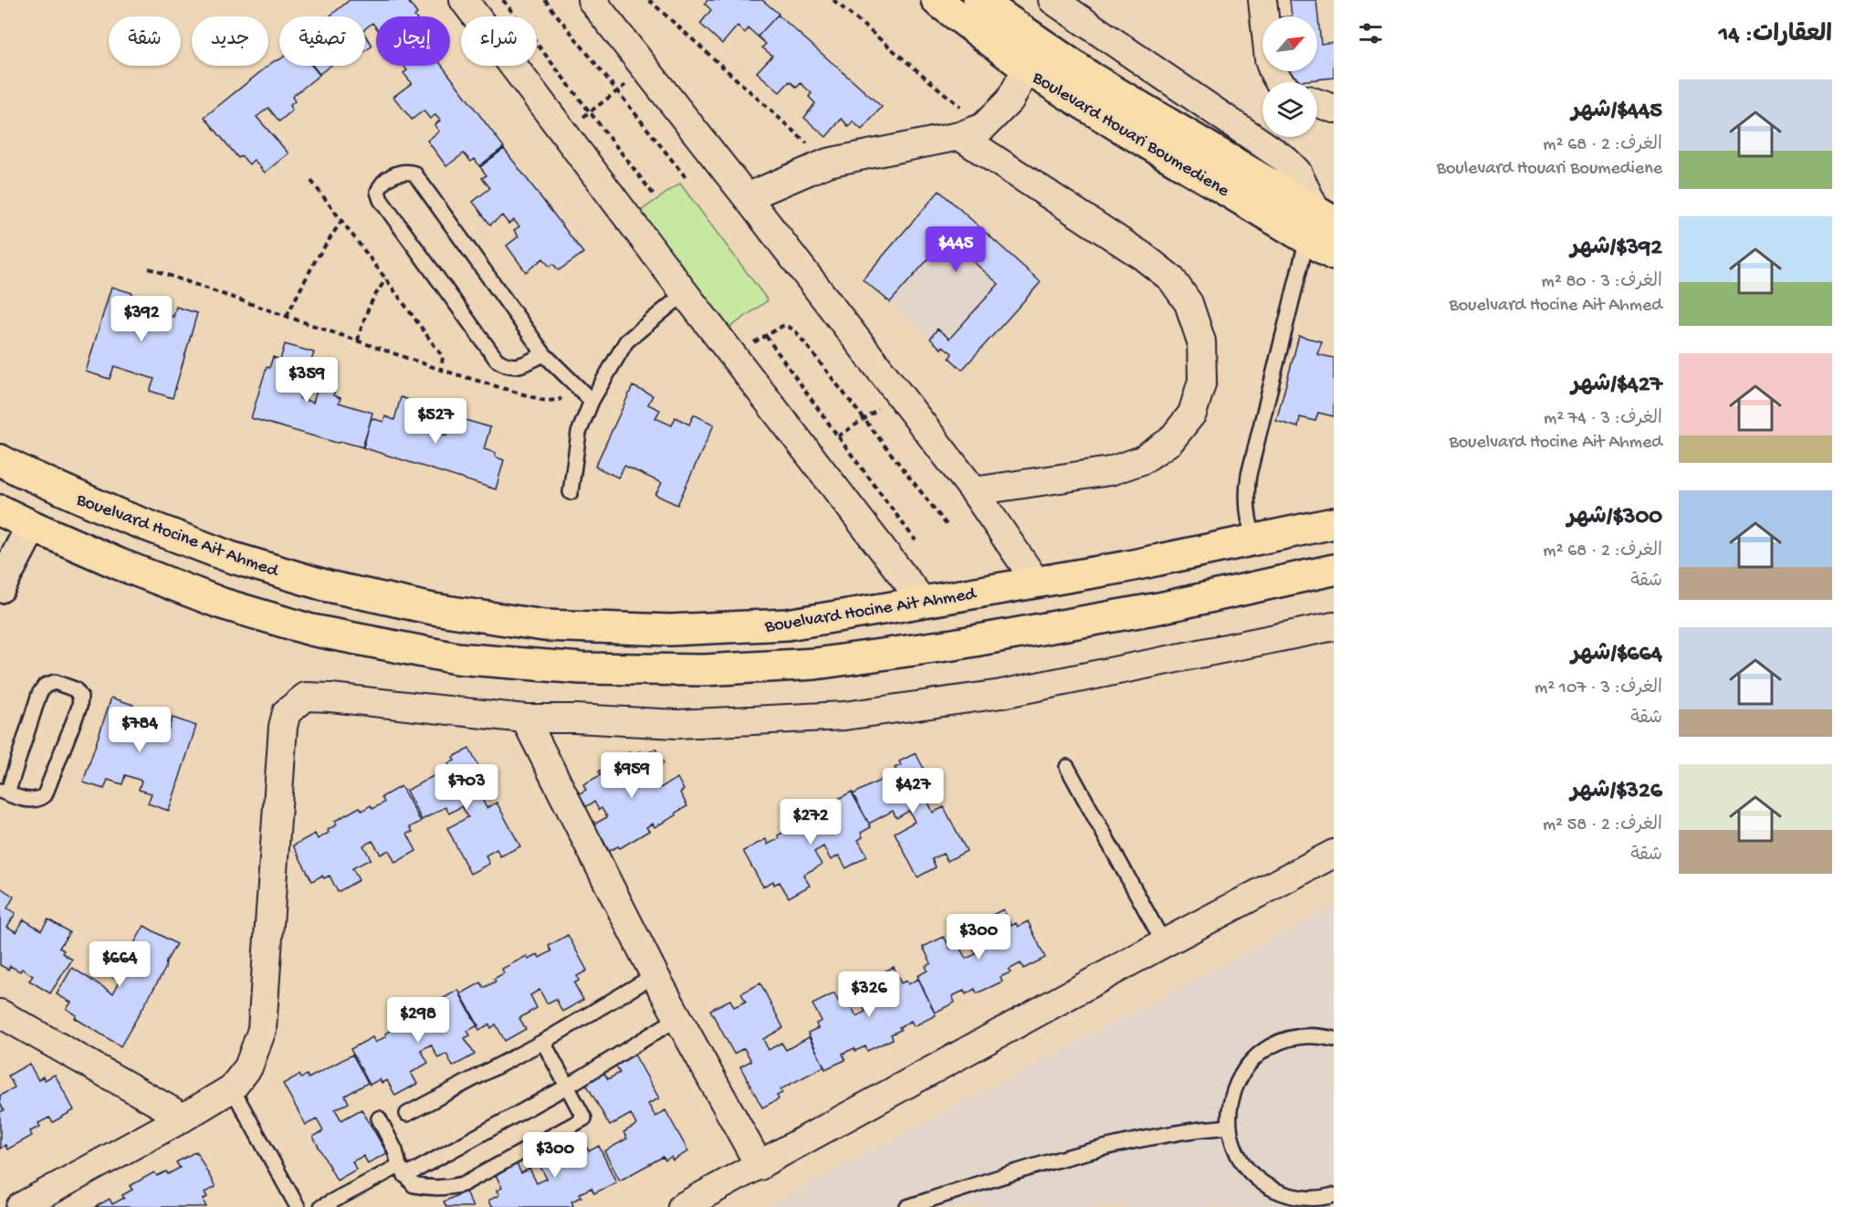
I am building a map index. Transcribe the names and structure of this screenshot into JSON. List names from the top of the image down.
{
  "streets": {
    "main road": ["Boulevard Houari Boumediene", "Bouelvard Hocine Ait Ahmed"]
  },
  "north": "top right",
  "page": {
    "heading": "العقارات: 14",
    "chip": [
      "شراء",
      "إيجار",
      "تصفية",
      "جديد",
      "شقة"
    ],
    "list": [
      {
        "name": "$445/شهر",
        "note": "الغرف: 2 · 68 m² · Boulevard Houari Boumediene"
      },
      {
        "name": "$392/شهر",
        "note": "الغرف: 3 · 80 m² · Bouelvard Hocine Ait Ahmed"
      },
      {
        "name": "$427/شهر",
        "note": "الغرف: 3 · 74 m² · Bouelvard Hocine Ait Ahmed"
      },
      {
        "name": "$300/شهر",
        "note": "الغرف: 2 · 68 m² · شقة"
      },
      {
        "name": "$664/شهر",
        "note": "الغرف: 3 · 107 m² · شقة"
      },
      {
        "name": "$326/شهر",
        "note": "الغرف: 2 · 58 m² · شقة"
      }
    ],
    "price": [
      "$445",
      "$392",
      "$359",
      "$527",
      "$784",
      "$959",
      "$703",
      "$427",
      "$272",
      "$300",
      "$664",
      "$326",
      "$298",
      "$300"
    ]
  }
}
